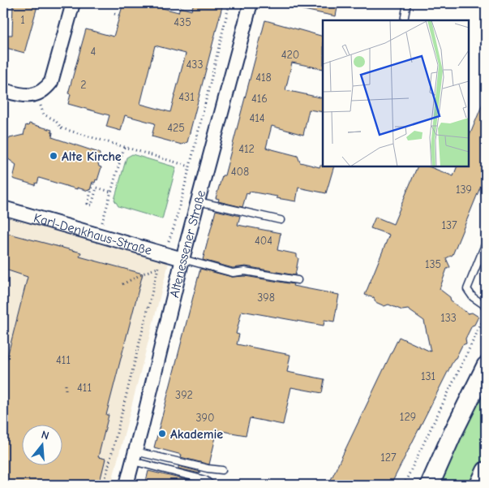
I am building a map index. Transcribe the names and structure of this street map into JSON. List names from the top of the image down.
{
  "streets": {
    "street": ["Karl-Denkhaus-Straße", "Altenessener Straße"]
  },
  "crossings": [
    ["Karl-Denkhaus-Straße", "Altenessener Straße"]
  ],
  "places": ["Alte Kirche", "Akademie"],
  "house_numbers": [
    "1",
    "435",
    "4",
    "420",
    "433",
    "418",
    "2",
    "431",
    "416",
    "414",
    "425",
    "412",
    "408",
    "139",
    "137",
    "404",
    "135",
    "398",
    "133",
    "411",
    "131",
    "411",
    "392",
    "129",
    "390",
    "127"
  ],
  "north": "top"
}
